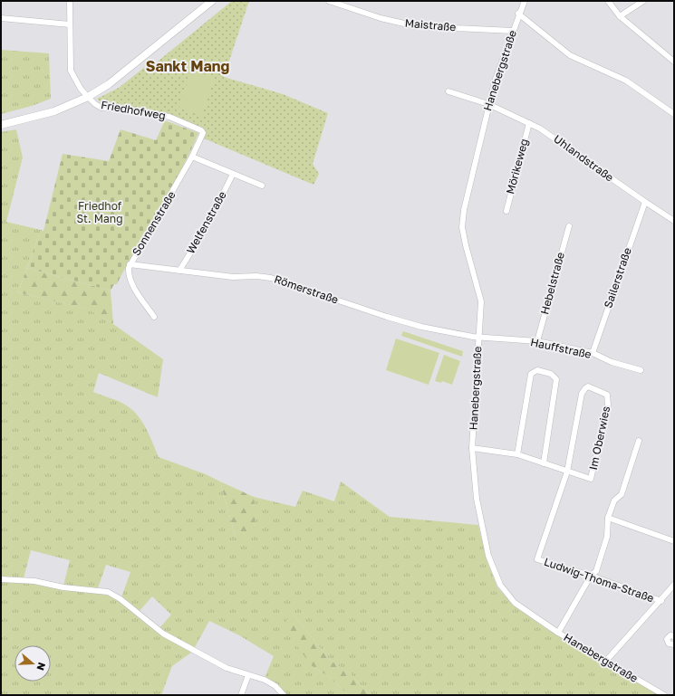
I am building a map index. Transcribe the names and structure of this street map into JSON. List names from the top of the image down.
{
  "streets": {
    "street": [
      "Maistraße",
      "Hanebergstraße",
      "Friedhofweg",
      "Uhlandstraße",
      "Mörikeweg",
      "Welfenstraße",
      "Sonnenstraße",
      "Sailerstraße",
      "Hebelstraße",
      "Römerstraße",
      "Hauffstraße",
      "Im Oberwies",
      "Ludwig-Thoma-Straße"
    ]
  },
  "crossings": [
    ["Maistraße", "Hanebergstraße"],
    ["Hanebergstraße", "Uhlandstraße"],
    ["Hanebergstraße", "Römerstraße"],
    ["Hanebergstraße", "Hauffstraße"],
    ["Hanebergstraße", "Im Oberwies"],
    ["Friedhofweg", "Sonnenstraße"],
    ["Uhlandstraße", "Mörikeweg"],
    ["Uhlandstraße", "Sailerstraße"],
    ["Welfenstraße", "Römerstraße"],
    ["Sonnenstraße", "Römerstraße"],
    ["Sailerstraße", "Hauffstraße"],
    ["Hebelstraße", "Hauffstraße"],
    ["Römerstraße", "Hauffstraße"],
    ["Im Oberwies", "Ludwig-Thoma-Straße"]
  ],
  "districts": ["Sankt Mang"],
  "parks": ["Friedhof St. Mang"],
  "north": "right"
}
